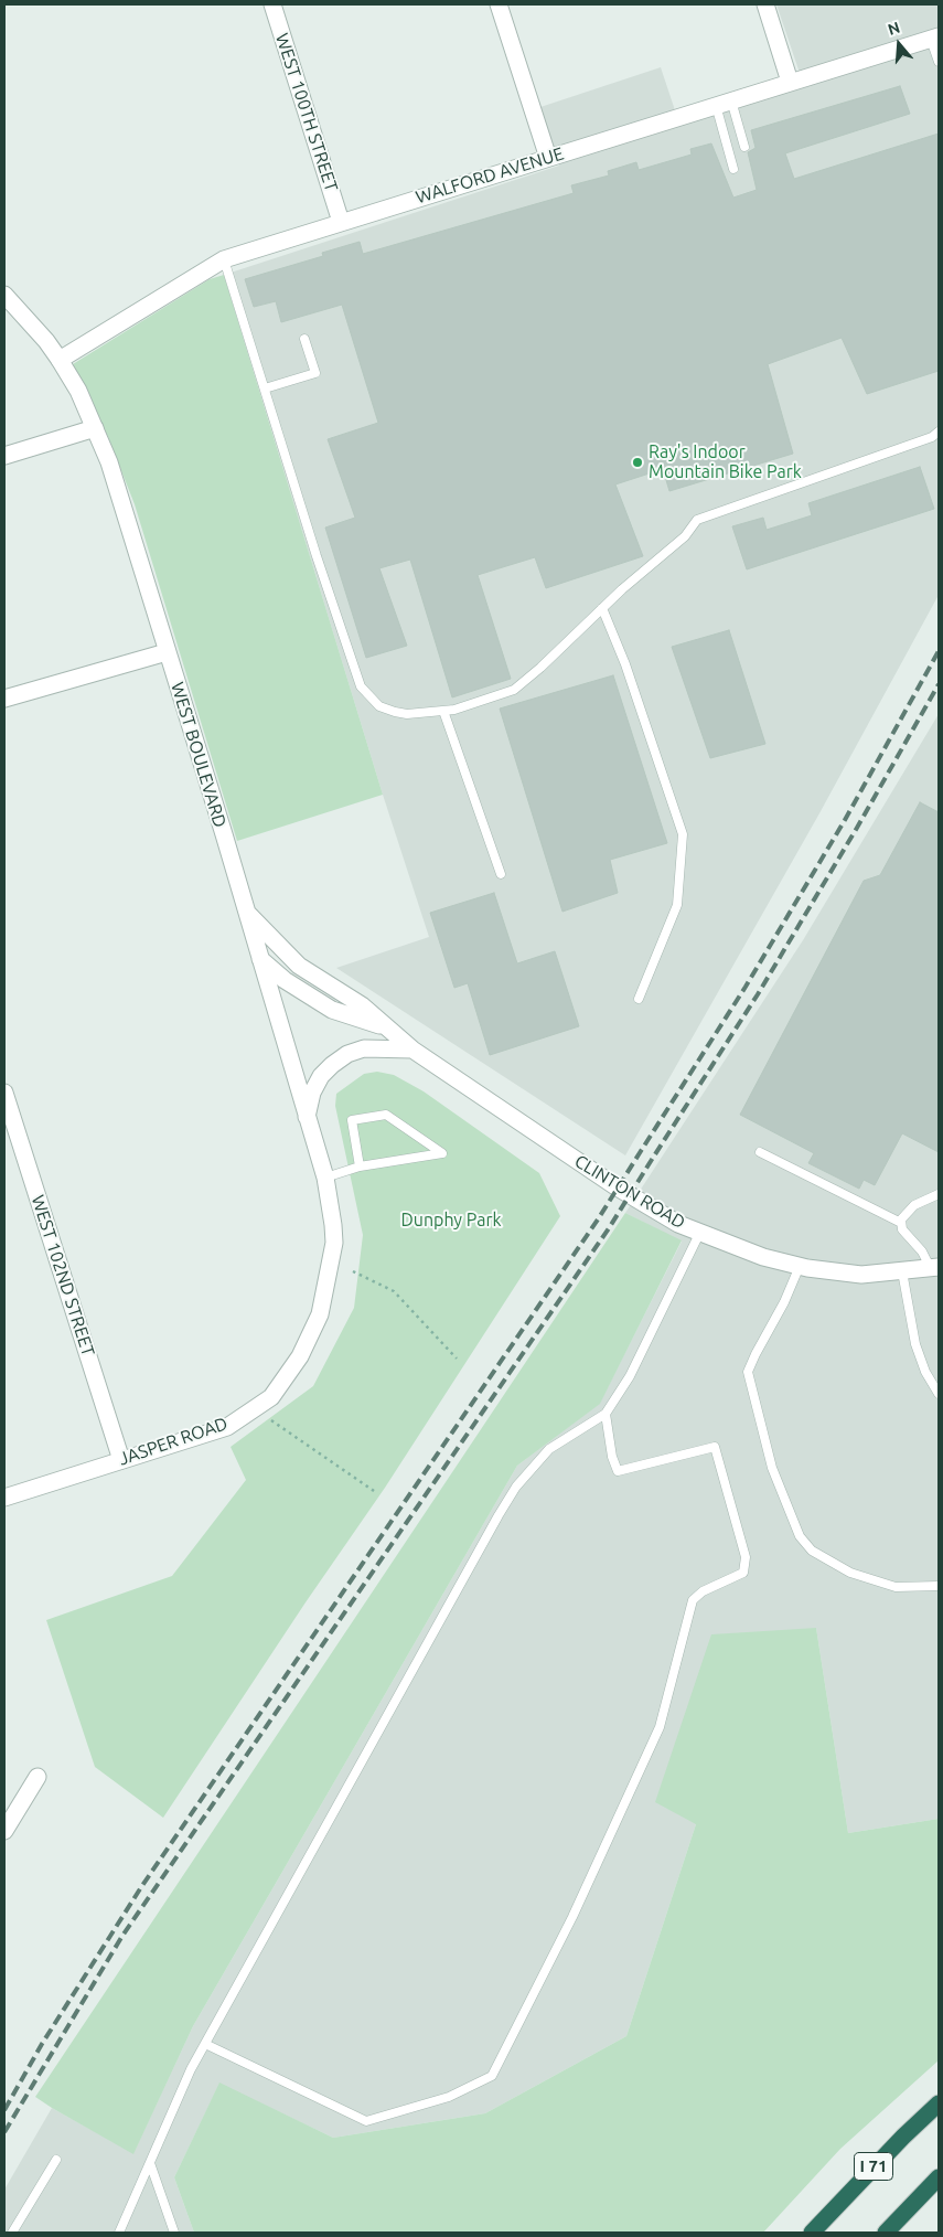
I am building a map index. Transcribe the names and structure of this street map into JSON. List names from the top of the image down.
{
  "streets": {
    "highway": ["I 71"],
    "street": [
      "WEST 100TH STREET",
      "WALFORD AVENUE",
      "WEST BOULEVARD",
      "CLINTON ROAD",
      "WEST 102ND STREET",
      "JASPER ROAD"
    ]
  },
  "crossings": [
    ["WEST 100TH STREET", "WALFORD AVENUE"],
    ["WALFORD AVENUE", "WEST BOULEVARD"],
    ["WEST BOULEVARD", "CLINTON ROAD"],
    ["WEST BOULEVARD", "JASPER ROAD"],
    ["WEST 102ND STREET", "JASPER ROAD"]
  ],
  "parks": ["Dunphy Park"],
  "places": ["Ray's Indoor Mountain Bike Park"],
  "north": "top"
}
